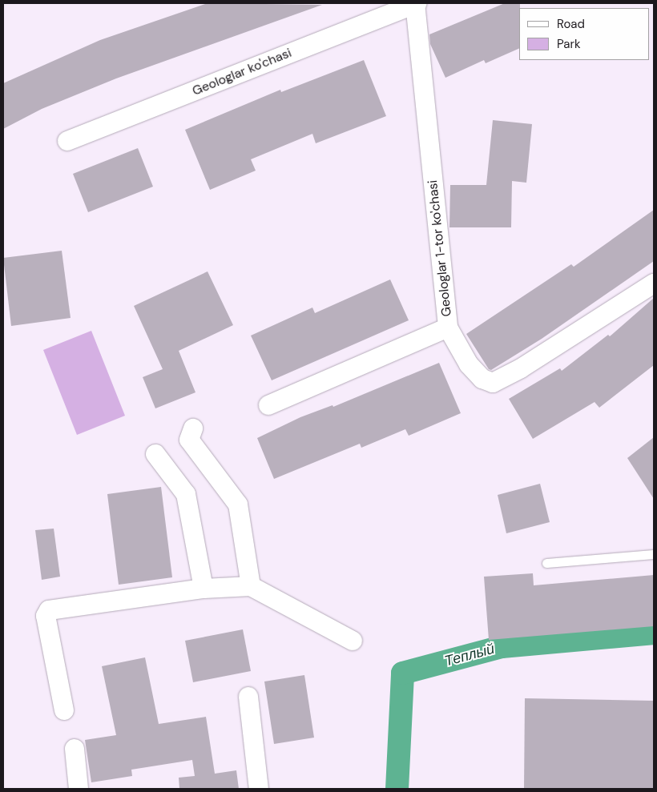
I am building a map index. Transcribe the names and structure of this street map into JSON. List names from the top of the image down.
{
  "streets": {
    "street": ["Geologlar ko'chasi", "Geologlar 1-tor ko'chasi"]
  },
  "crossings": [
    ["Geologlar ko'chasi", "Geologlar 1-tor ko'chasi"]
  ],
  "water": ["Теплый"],
  "legend": ["Road", "Park"]
}
